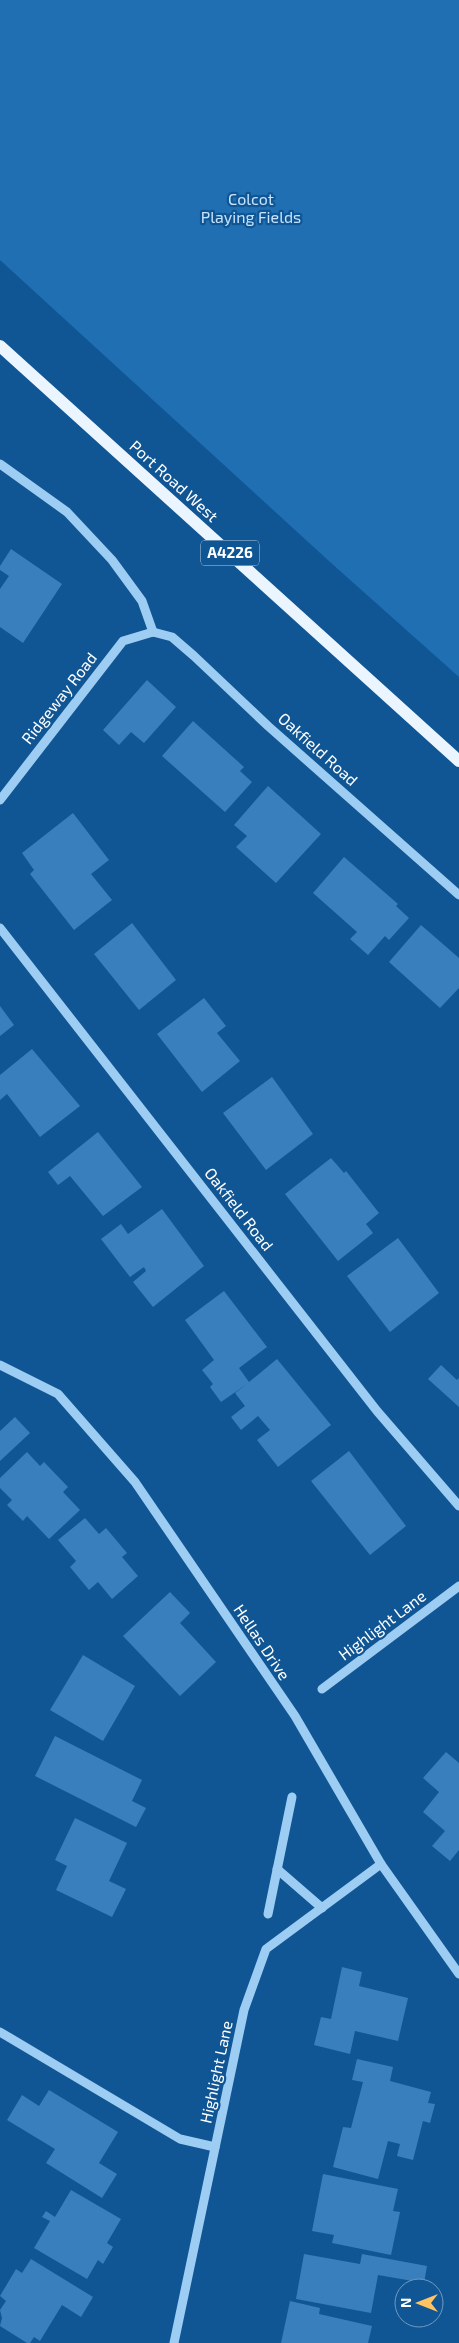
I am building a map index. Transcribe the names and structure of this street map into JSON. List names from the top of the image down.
{
  "streets": {
    "main road": ["Port Road West", "A4226"],
    "street": [
      "Ridgeway Road",
      "Oakfield Road",
      "Highlight Lane",
      "Hellas Drive"
    ]
  },
  "crossings": [
    ["Ridgeway Road", "Oakfield Road"],
    ["Highlight Lane", "Hellas Drive"]
  ],
  "parks": ["Colcot Playing Fields"],
  "north": "left"
}
